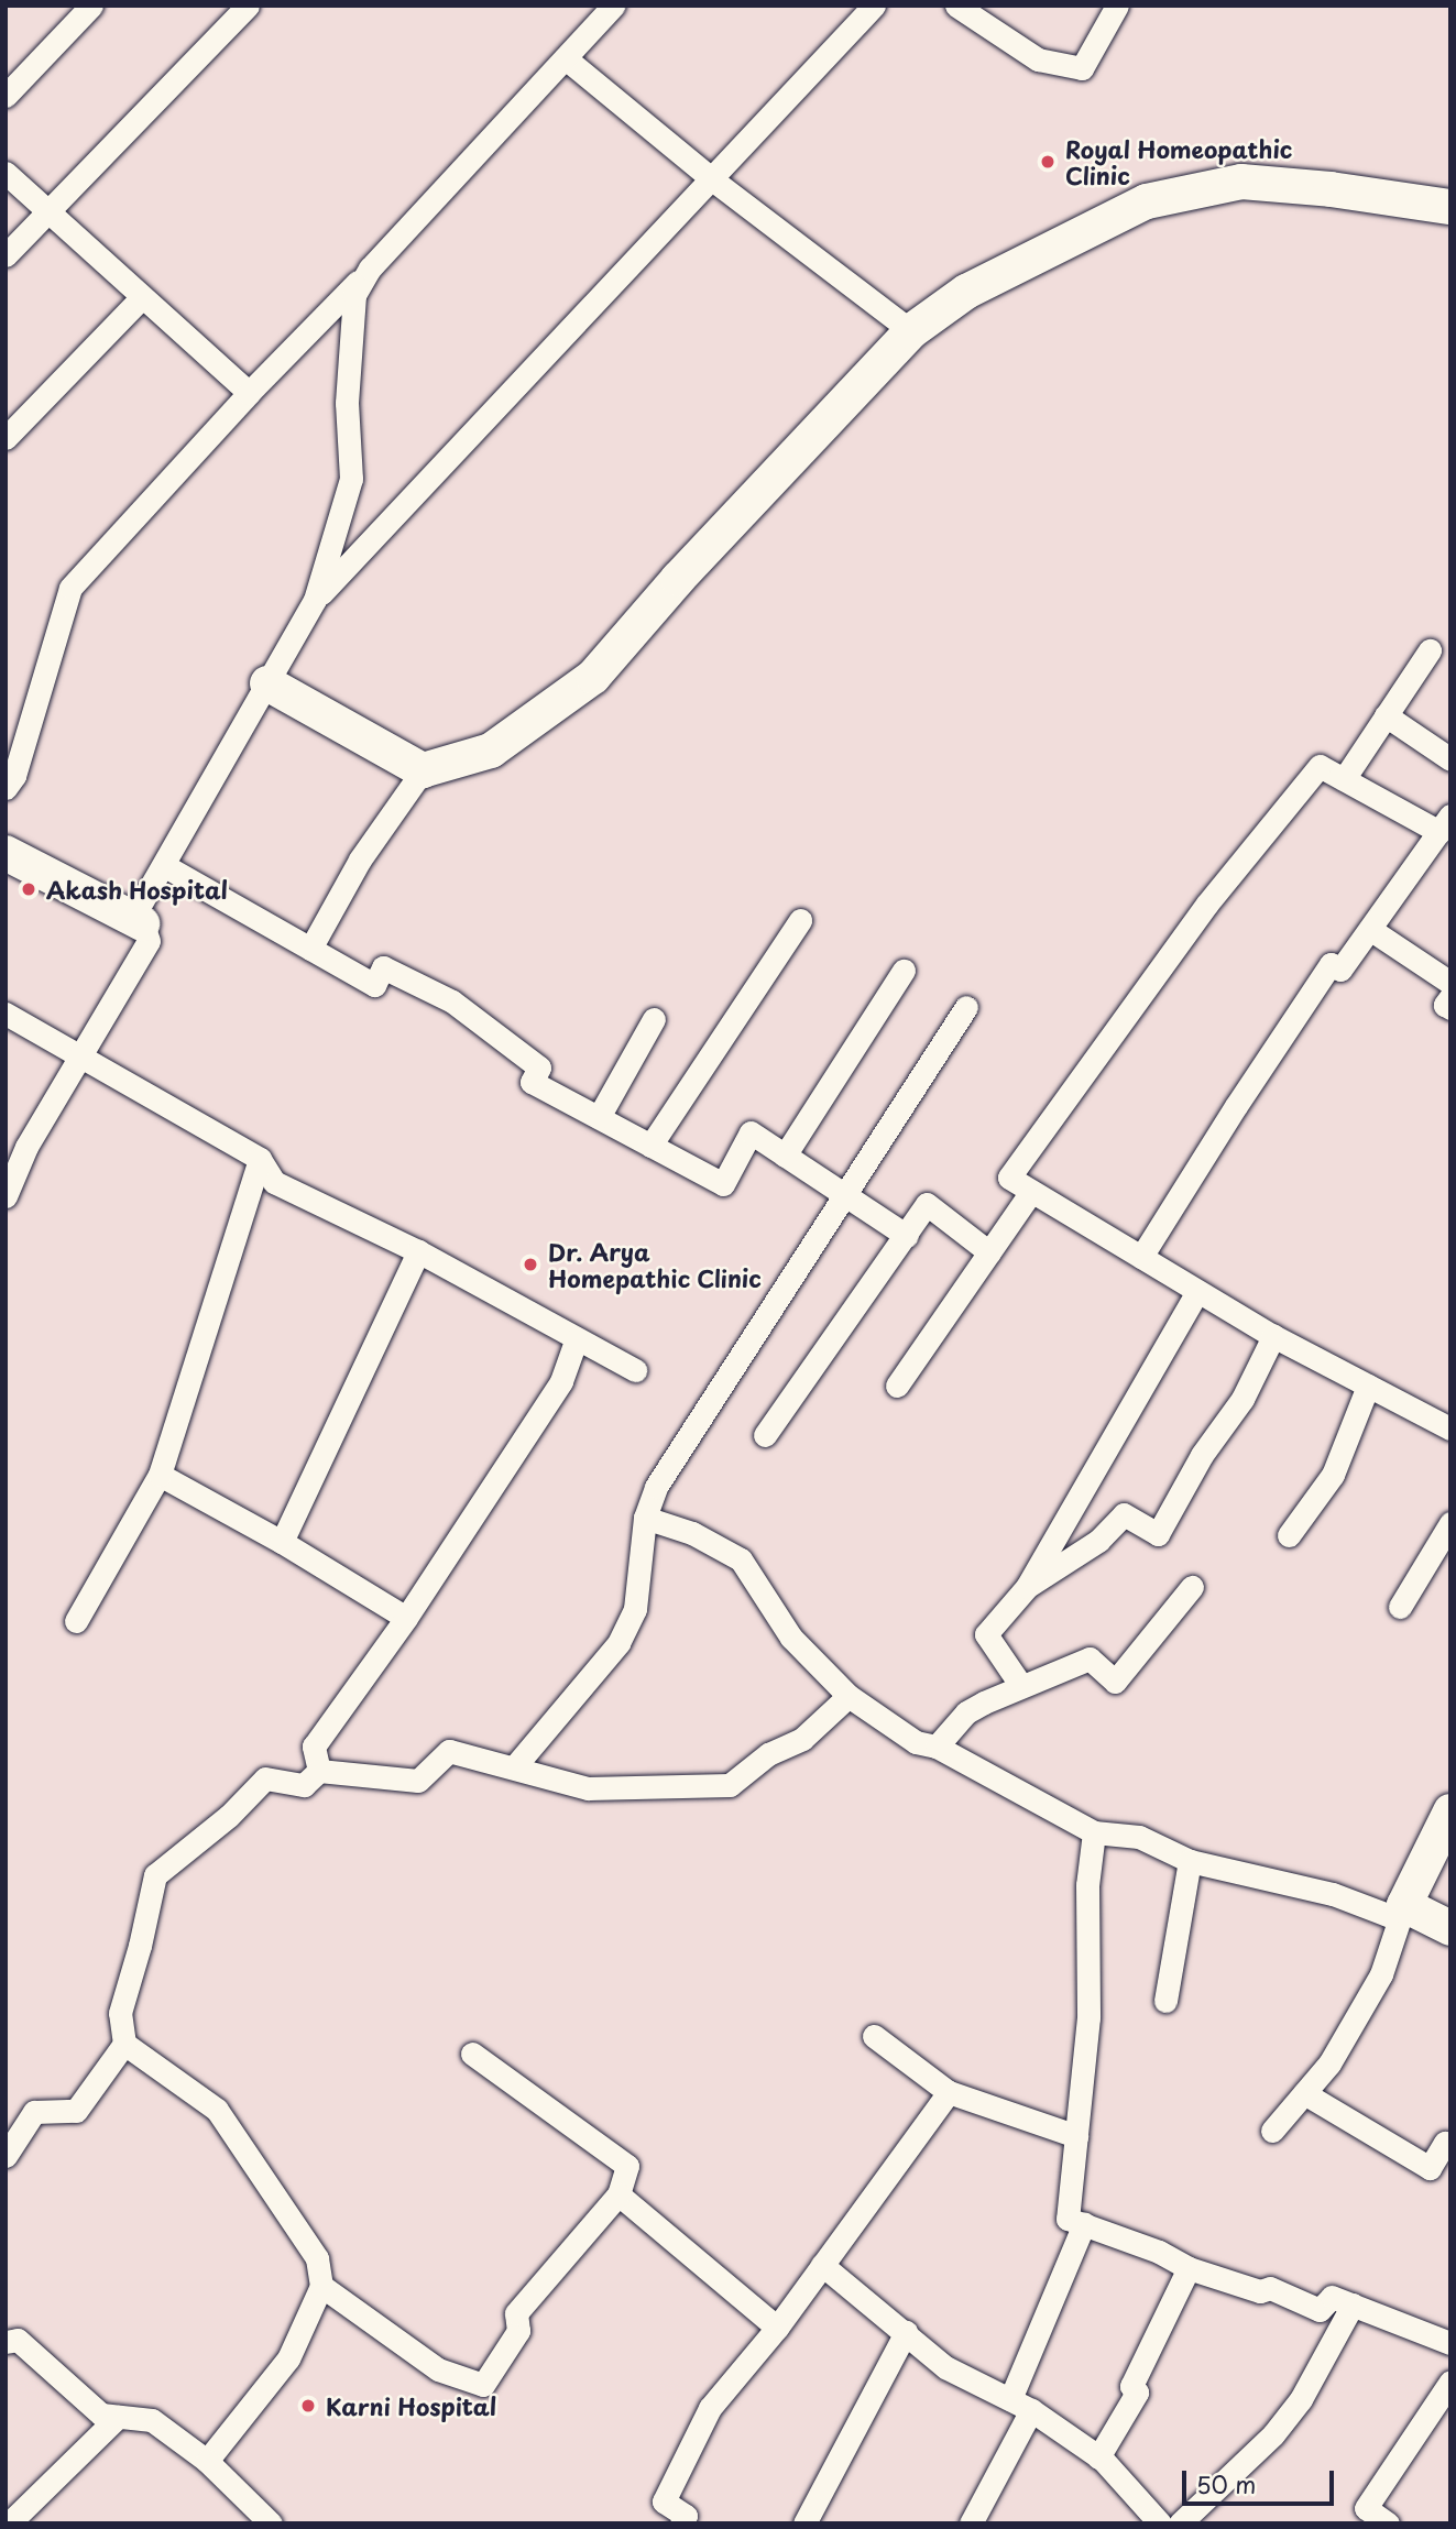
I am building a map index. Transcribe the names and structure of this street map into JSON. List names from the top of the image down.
{
  "places": [
    "Royal Homeopathic Clinic",
    "Akash Hospital",
    "Dr. Arya Homepathic Clinic",
    "Karni Hospital"
  ],
  "scale_bar": "50 m"
}
